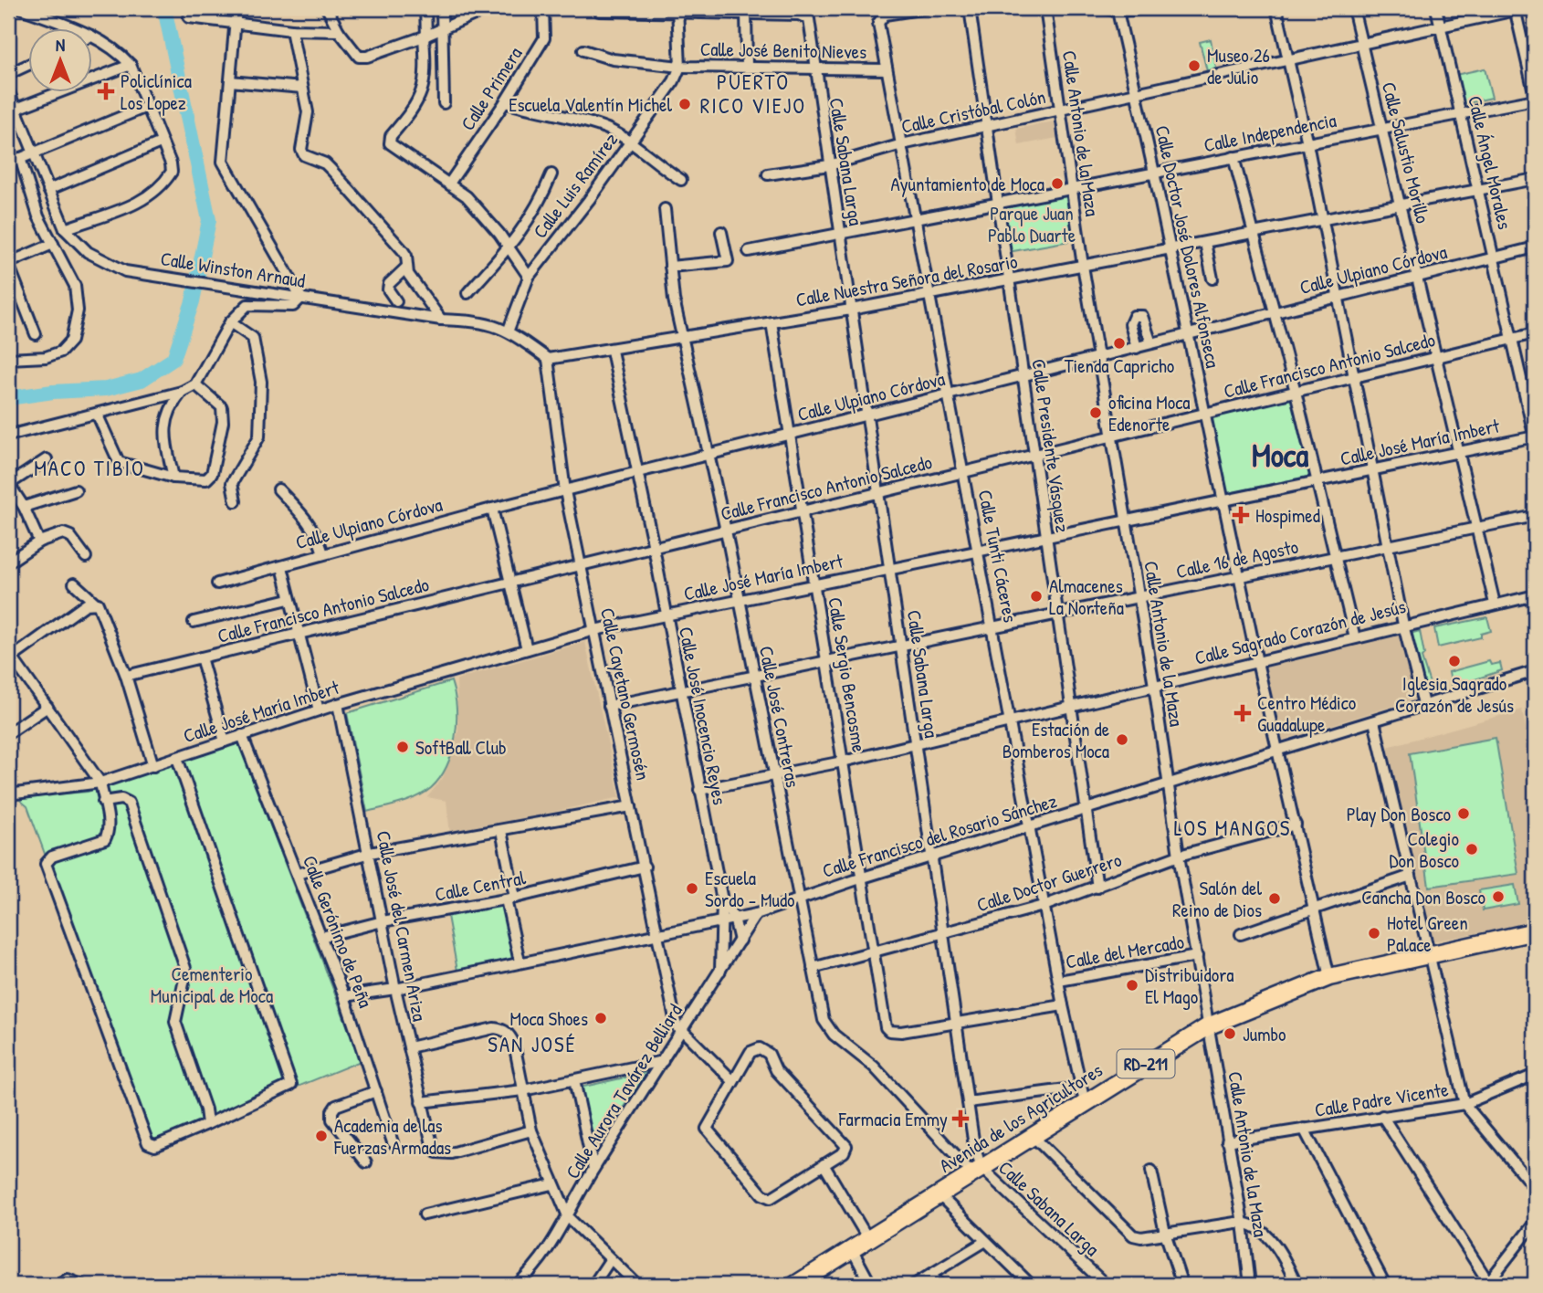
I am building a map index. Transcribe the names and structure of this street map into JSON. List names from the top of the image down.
{
  "streets": {
    "main road": ["RD-211", "Avenida de los Agricultores"],
    "street": [
      "Calle José Benito Nieves",
      "Calle Primera",
      "Calle Cristóbal Colón",
      "Calle Independencia",
      "Calle Antonio de la Maza",
      "Calle Salustio Morillo",
      "Calle Sabana Larga",
      "Calle Ángel Morales",
      "Calle Luis Ramírez",
      "Calle Doctor José Dolores Alfonseca",
      "Calle Winston Arnaud",
      "Calle Ulpiano Córdova",
      "Calle Nuestra Señora del Rosario",
      "Calle Francisco Antonio Salcedo",
      "Calle José María Imbert",
      "Calle Presidente Vásquez",
      "Calle Tunti Cáceres",
      "Calle 16 de Agosto",
      "Calle Sagrado Corazón de Jesús",
      "Calle Sergio Bencosme",
      "Calle Cayetano Germosén",
      "Calle José Inocencio Reyes",
      "Calle José Contreras",
      "Calle Francisco del Rosario Sánchez",
      "Calle Doctor Guerrero",
      "Calle Central",
      "Calle José del Carmen Ariza",
      "Calle Gerónimo de Peña",
      "Calle del Mercado",
      "Calle Aurora Tavárez Belliard",
      "Calle Padre Vicente"
    ]
  },
  "crossings": [
    ["Calle José Benito Nieves", "Calle Sabana Larga"],
    ["Calle José Benito Nieves", "Calle Luis Ramírez"],
    ["Calle José Benito Nieves", "Calle Tunti Cáceres"],
    ["Calle Cristóbal Colón", "Calle Antonio de la Maza"],
    ["Calle Cristóbal Colón", "Calle Salustio Morillo"],
    ["Calle Cristóbal Colón", "Calle Sabana Larga"],
    ["Calle Cristóbal Colón", "Calle Ángel Morales"],
    ["Calle Cristóbal Colón", "Calle Doctor José Dolores Alfonseca"],
    ["Calle Cristóbal Colón", "Calle Presidente Vásquez"],
    ["Calle Cristóbal Colón", "Calle Tunti Cáceres"],
    ["Calle Independencia", "Calle Antonio de la Maza"],
    ["Calle Independencia", "Calle Salustio Morillo"],
    ["Calle Independencia", "Calle Sabana Larga"],
    ["Calle Independencia", "Calle Ángel Morales"],
    ["Calle Independencia", "Calle Doctor José Dolores Alfonseca"],
    ["Calle Independencia", "Calle Presidente Vásquez"],
    ["Calle Independencia", "Calle Tunti Cáceres"],
    ["Calle Antonio de la Maza", "Calle Ulpiano Córdova"],
    ["Calle Antonio de la Maza", "Calle Nuestra Señora del Rosario"],
    ["Calle Antonio de la Maza", "Calle Francisco Antonio Salcedo"],
    ["Calle Antonio de la Maza", "Calle José María Imbert"],
    ["Calle Antonio de la Maza", "Calle 16 de Agosto"],
    ["Calle Antonio de la Maza", "Calle Sagrado Corazón de Jesús"],
    ["Calle Antonio de la Maza", "Calle Francisco del Rosario Sánchez"],
    ["Calle Antonio de la Maza", "Calle Doctor Guerrero"],
    ["Calle Antonio de la Maza", "Calle del Mercado"],
    ["Calle Antonio de la Maza", "Calle Padre Vicente"],
    ["Calle Antonio de la Maza", "Avenida de los Agricultores"],
    ["Calle Salustio Morillo", "Calle Ulpiano Córdova"],
    ["Calle Salustio Morillo", "Calle Nuestra Señora del Rosario"],
    ["Calle Salustio Morillo", "Calle Francisco Antonio Salcedo"],
    ["Calle Salustio Morillo", "Calle José María Imbert"],
    ["Calle Salustio Morillo", "Calle 16 de Agosto"],
    ["Calle Salustio Morillo", "Calle Sagrado Corazón de Jesús"],
    ["Calle Sabana Larga", "Calle Ulpiano Córdova"],
    ["Calle Sabana Larga", "Calle Nuestra Señora del Rosario"],
    ["Calle Sabana Larga", "Calle Francisco Antonio Salcedo"],
    ["Calle Sabana Larga", "Calle José María Imbert"],
    ["Calle Sabana Larga", "Calle 16 de Agosto"],
    ["Calle Sabana Larga", "Calle Sagrado Corazón de Jesús"],
    ["Calle Sabana Larga", "Calle Sergio Bencosme"],
    ["Calle Sabana Larga", "Calle José Contreras"],
    ["Calle Sabana Larga", "Calle Francisco del Rosario Sánchez"],
    ["Calle Sabana Larga", "Calle Doctor Guerrero"],
    ["Calle Sabana Larga", "Avenida de los Agricultores"],
    ["Calle Ángel Morales", "Calle Ulpiano Córdova"],
    ["Calle Ángel Morales", "Calle Nuestra Señora del Rosario"],
    ["Calle Ángel Morales", "Calle Francisco Antonio Salcedo"],
    ["Calle Ángel Morales", "Calle José María Imbert"],
    ["Calle Luis Ramírez", "Calle Winston Arnaud"],
    ["Calle Doctor José Dolores Alfonseca", "Calle Ulpiano Córdova"],
    ["Calle Doctor José Dolores Alfonseca", "Calle Nuestra Señora del Rosario"],
    ["Calle Doctor José Dolores Alfonseca", "Calle Francisco Antonio Salcedo"],
    ["Calle Doctor José Dolores Alfonseca", "Calle José María Imbert"],
    ["Calle Doctor José Dolores Alfonseca", "Calle 16 de Agosto"],
    ["Calle Doctor José Dolores Alfonseca", "Calle Sagrado Corazón de Jesús"],
    ["Calle Doctor José Dolores Alfonseca", "Calle Francisco del Rosario Sánchez"],
    ["Calle Doctor José Dolores Alfonseca", "Calle Doctor Guerrero"],
    ["Calle Doctor José Dolores Alfonseca", "Avenida de los Agricultores"],
    ["Calle Winston Arnaud", "Calle Nuestra Señora del Rosario"],
    ["Calle Winston Arnaud", "Calle Cayetano Germosén"],
    ["Calle Ulpiano Córdova", "Calle Presidente Vásquez"],
    ["Calle Ulpiano Córdova", "Calle Tunti Cáceres"],
    ["Calle Ulpiano Córdova", "Calle Sergio Bencosme"],
    ["Calle Ulpiano Córdova", "Calle Cayetano Germosén"],
    ["Calle Ulpiano Córdova", "Calle José Inocencio Reyes"],
    ["Calle Ulpiano Córdova", "Calle José Contreras"],
    ["Calle Nuestra Señora del Rosario", "Calle Presidente Vásquez"],
    ["Calle Nuestra Señora del Rosario", "Calle Tunti Cáceres"],
    ["Calle Nuestra Señora del Rosario", "Calle Sergio Bencosme"],
    ["Calle Nuestra Señora del Rosario", "Calle Cayetano Germosén"],
    ["Calle Nuestra Señora del Rosario", "Calle José Inocencio Reyes"],
    ["Calle Nuestra Señora del Rosario", "Calle José Contreras"],
    ["Calle Francisco Antonio Salcedo", "Calle Presidente Vásquez"],
    ["Calle Francisco Antonio Salcedo", "Calle Tunti Cáceres"],
    ["Calle Francisco Antonio Salcedo", "Calle Sergio Bencosme"],
    ["Calle Francisco Antonio Salcedo", "Calle Cayetano Germosén"],
    ["Calle Francisco Antonio Salcedo", "Calle José Inocencio Reyes"],
    ["Calle Francisco Antonio Salcedo", "Calle José Contreras"],
    ["Calle José María Imbert", "Calle Presidente Vásquez"],
    ["Calle José María Imbert", "Calle Tunti Cáceres"],
    ["Calle José María Imbert", "Calle Sergio Bencosme"],
    ["Calle José María Imbert", "Calle Cayetano Germosén"],
    ["Calle José María Imbert", "Calle José Inocencio Reyes"],
    ["Calle José María Imbert", "Calle José Contreras"],
    ["Calle José María Imbert", "Calle José del Carmen Ariza"],
    ["Calle José María Imbert", "Calle Gerónimo de Peña"],
    ["Calle Presidente Vásquez", "Calle 16 de Agosto"],
    ["Calle Presidente Vásquez", "Calle Sagrado Corazón de Jesús"],
    ["Calle Presidente Vásquez", "Calle Francisco del Rosario Sánchez"],
    ["Calle Presidente Vásquez", "Calle Doctor Guerrero"],
    ["Calle Tunti Cáceres", "Calle 16 de Agosto"],
    ["Calle Tunti Cáceres", "Calle Sagrado Corazón de Jesús"],
    ["Calle Tunti Cáceres", "Calle Francisco del Rosario Sánchez"],
    ["Calle Tunti Cáceres", "Calle Doctor Guerrero"],
    ["Calle Tunti Cáceres", "Calle del Mercado"],
    ["Calle Tunti Cáceres", "Avenida de los Agricultores"],
    ["Calle 16 de Agosto", "Calle Sergio Bencosme"],
    ["Calle 16 de Agosto", "Calle Cayetano Germosén"],
    ["Calle 16 de Agosto", "Calle José Inocencio Reyes"],
    ["Calle 16 de Agosto", "Calle José Contreras"],
    ["Calle Sagrado Corazón de Jesús", "Calle Sergio Bencosme"],
    ["Calle Sagrado Corazón de Jesús", "Calle José Inocencio Reyes"],
    ["Calle Sagrado Corazón de Jesús", "Calle José Contreras"],
    ["Calle Sergio Bencosme", "Calle Francisco del Rosario Sánchez"],
    ["Calle Sergio Bencosme", "Calle Doctor Guerrero"],
    ["Calle Cayetano Germosén", "Calle Francisco del Rosario Sánchez"],
    ["Calle Cayetano Germosén", "Calle Central"],
    ["Calle Cayetano Germosén", "Calle Aurora Tavárez Belliard"],
    ["Calle José Inocencio Reyes", "Calle Francisco del Rosario Sánchez"],
    ["Calle José Inocencio Reyes", "Calle Aurora Tavárez Belliard"],
    ["Calle José Contreras", "Calle Francisco del Rosario Sánchez"],
    ["Calle José Contreras", "Calle Doctor Guerrero"],
    ["Calle José Contreras", "Avenida de los Agricultores"],
    ["Calle Francisco del Rosario Sánchez", "Calle José del Carmen Ariza"],
    ["Calle Francisco del Rosario Sánchez", "Calle Gerónimo de Peña"],
    ["Calle Francisco del Rosario Sánchez", "Calle Aurora Tavárez Belliard"],
    ["Calle Central", "Calle José del Carmen Ariza"],
    ["Calle Central", "Calle Gerónimo de Peña"]
  ],
  "districts": [
    "PUERTO RICO VIEJO",
    "Moca",
    "MACO TIBIO",
    "LOS MANGOS",
    "SAN JOSÉ"
  ],
  "parks": ["Parque Juan Pablo Duarte", "Cementerio Municipal de Moca"],
  "places": {
    "other": [
      "Museo 26 de Julio",
      "Escuela Valentín Michel",
      "Ayuntamiento de Moca",
      "Tienda Capricho",
      "oficina Moca Edenorte",
      "Almacenes La Norteña",
      "Iglesia Sagrado Corazón de Jesús",
      "Estación de Bomberos Moca",
      "SoftBall Club",
      "Play Don Bosco",
      "Colegio Don Bosco",
      "Escuela Sordo - Mudo",
      "Cancha Don Bosco",
      "Salón del Reino de Dios",
      "Hotel Green Palace",
      "Distribuidora El Mago",
      "Moca Shoes",
      "Jumbo",
      "Academia de las Fuerzas Armadas"
    ],
    "health": [
      "Policlínica Los Lopez",
      "Hospimed",
      "Centro Médico Guadalupe",
      "Farmacia Emmy"
    ]
  },
  "north": "top"
}
